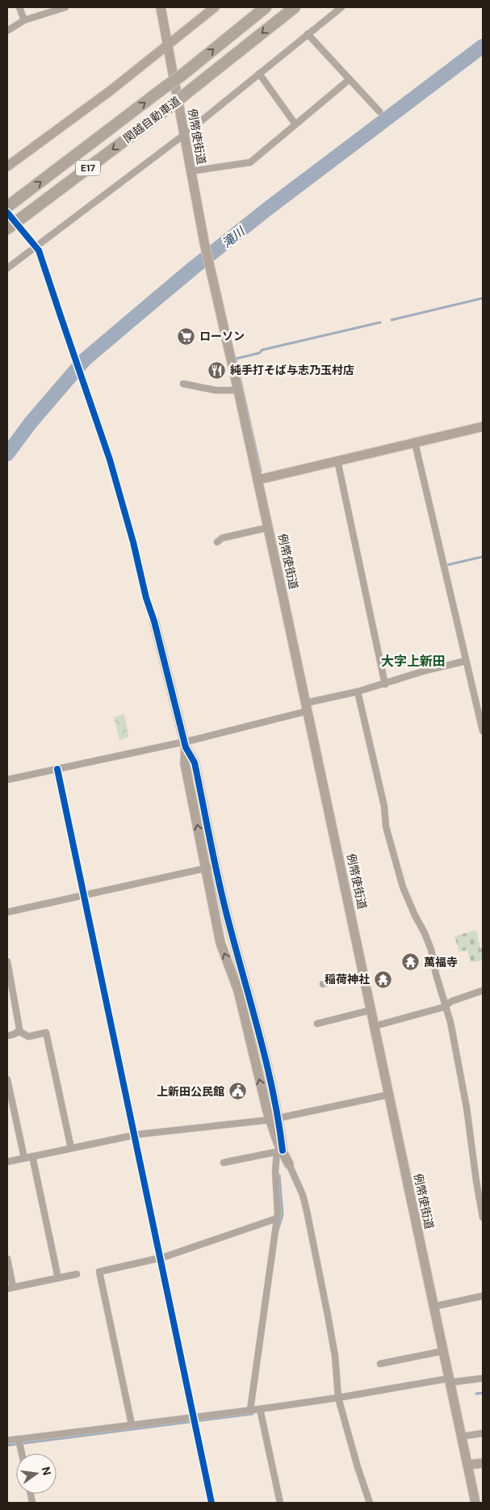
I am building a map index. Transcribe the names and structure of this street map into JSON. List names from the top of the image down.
{
  "streets": {
    "highway": ["関越自動車道", "E17"],
    "main road": ["例幣使街道"]
  },
  "districts": ["大字上新田"],
  "water": ["滝川"],
  "places": {
    "supermarket": ["ローソン"],
    "restaurant": ["純手打そば与志乃玉村店"],
    "temple": ["萬福寺", "稲荷神社"],
    "public building": ["上新田公民館"]
  },
  "north": "right"
}
